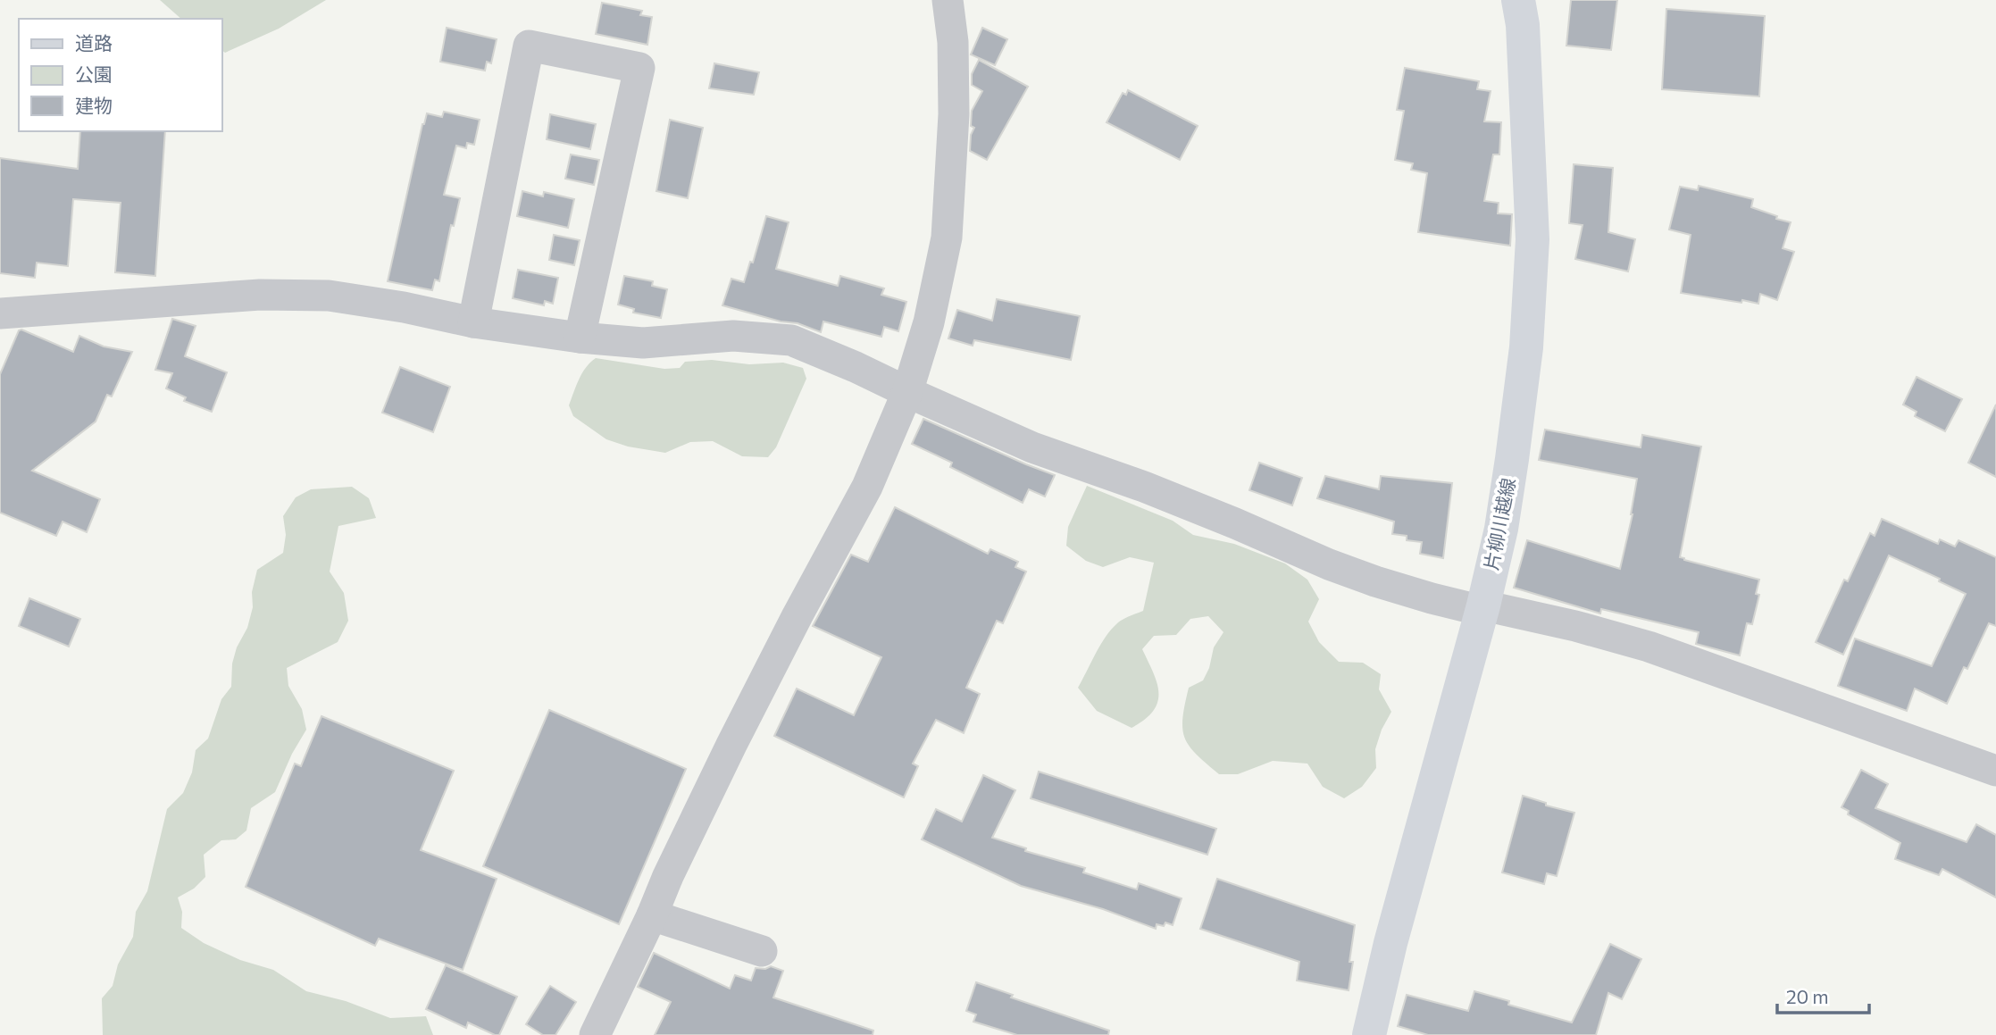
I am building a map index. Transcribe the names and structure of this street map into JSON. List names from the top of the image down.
{
  "streets": {
    "main road": ["片柳川越線"]
  },
  "legend": ["道路", "公園", "建物"],
  "scale_bar": "20 m"
}
